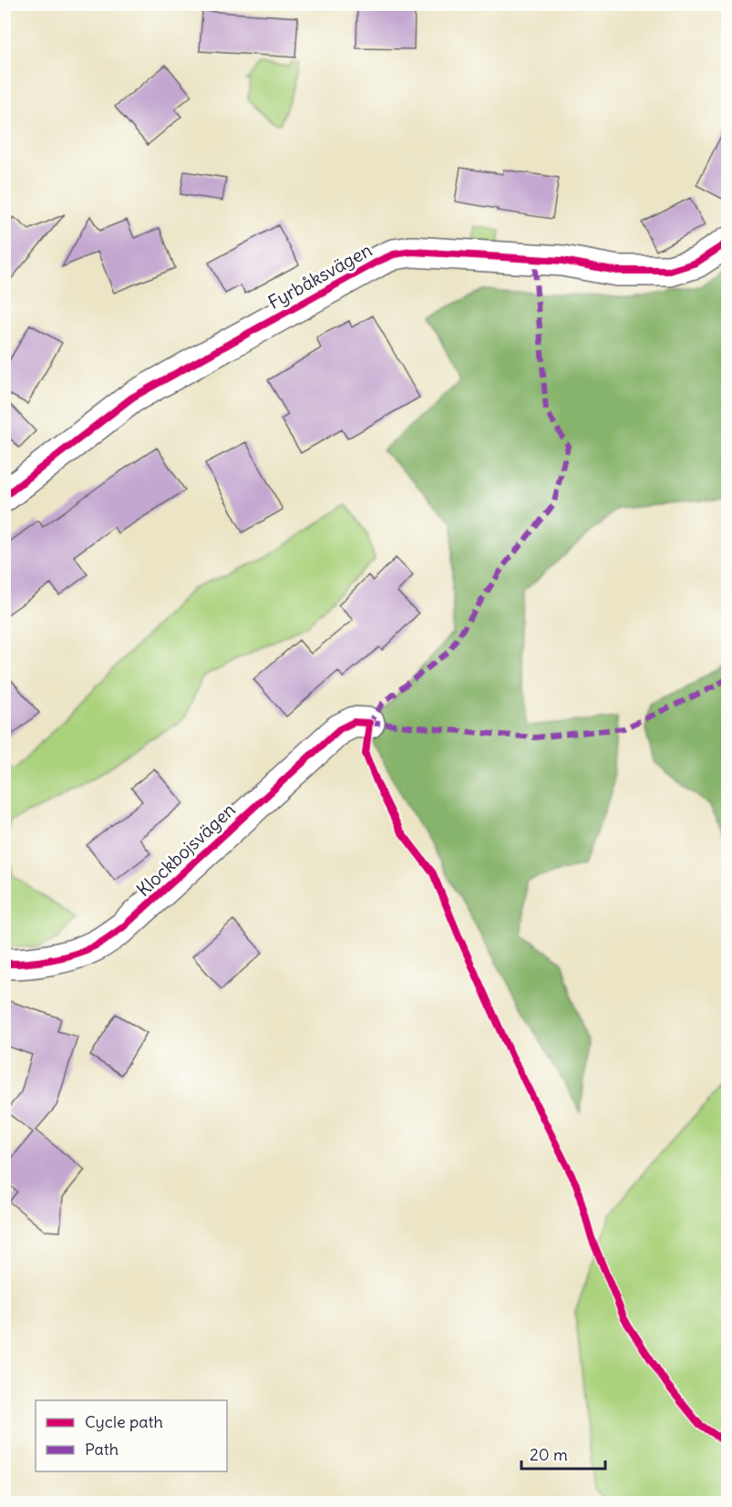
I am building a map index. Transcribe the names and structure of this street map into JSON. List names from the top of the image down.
{
  "streets": {
    "street": ["Fyrbåksvägen", "Klockbojsvägen"]
  },
  "legend": ["Cycle path", "Path"],
  "scale_bar": "20 m"
}
